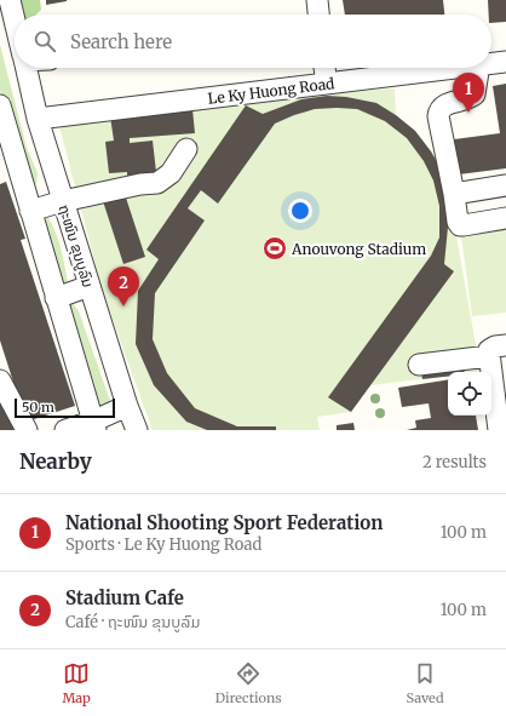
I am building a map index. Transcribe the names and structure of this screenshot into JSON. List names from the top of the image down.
{
  "streets": {
    "street": ["Le Ky Huong Road", "ຖະໜົນ ຂຸນບູລົມ"]
  },
  "crossings": [
    ["Le Ky Huong Road", "ຖະໜົນ ຂຸນບູລົມ"]
  ],
  "places": {
    "sports": ["Anouvong Stadium"]
  },
  "scale_bar": "50 m",
  "page": {
    "search": "Search here",
    "pins": ["1", "2"],
    "scale": "50 m",
    "heading": ["Nearby", "2 results"],
    "list": [
      {
        "mark": "1",
        "name": "National Shooting Sport Federation",
        "note": "Sports · Le Ky Huong Road",
        "value": "100 m"
      },
      {
        "mark": "2",
        "name": "Stadium Cafe",
        "note": "Café · ຖະໜົນ ຂຸນບູລົມ",
        "value": "100 m"
      }
    ],
    "nav": ["Map", "Directions", "Saved"]
  }
}
